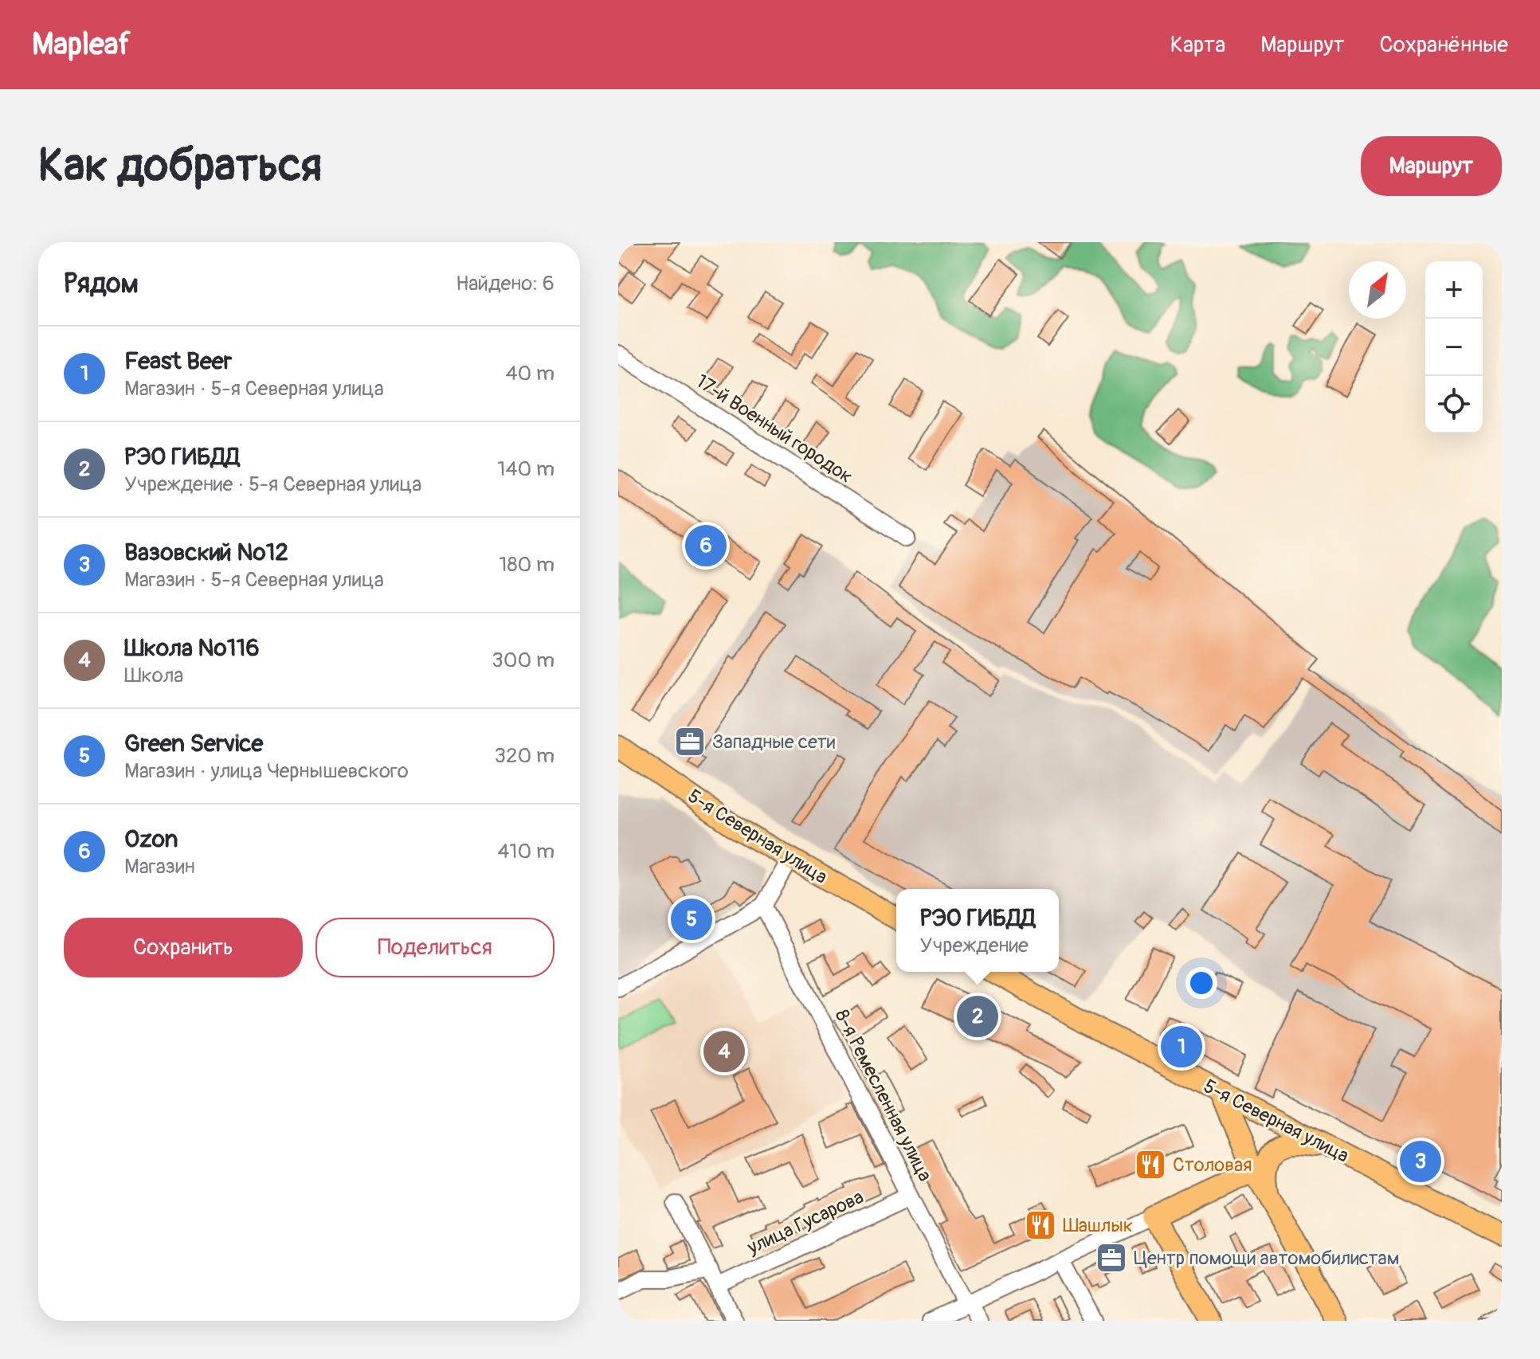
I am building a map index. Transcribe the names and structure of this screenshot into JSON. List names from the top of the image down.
{
  "streets": {
    "main road": ["5-я Северная улица"],
    "street": ["17-й Военный городок", "8-я Ремесленная улица", "улица Гусарова"]
  },
  "crossings": [
    ["8-я Ремесленная улица", "улица Гусарова"]
  ],
  "places": {
    "office": ["Западные сети", "Центр помощи автомобилистам"],
    "restaurant": ["Столовая", "Шашлык"]
  },
  "north": "top right",
  "page": {
    "header": "Mapleaf",
    "nav": ["Карта", "Маршрут", "Сохранённые"],
    "buttons": [
      "Маршрут",
      ["Сохранить", "Поделиться"]
    ],
    "title": "Как добраться",
    "heading": ["Рядом", "Найдено: 6"],
    "map_buttons": ["+", "−"],
    "list": [
      {
        "mark": "1",
        "name": "Feast Beer",
        "note": "Магазин · 5-я Северная улица",
        "value": "40 m"
      },
      {
        "mark": "2",
        "name": "РЭО ГИБДД",
        "note": "Учреждение · 5-я Северная улица",
        "value": "140 m"
      },
      {
        "mark": "3",
        "name": "Вазовский №12",
        "note": "Магазин · 5-я Северная улица",
        "value": "180 m"
      },
      {
        "mark": "4",
        "name": "Школа №116",
        "note": "Школа",
        "value": "300 m"
      },
      {
        "mark": "5",
        "name": "Green Service",
        "note": "Магазин · улица Чернышевского",
        "value": "320 m"
      },
      {
        "mark": "6",
        "name": "Ozon",
        "note": "Магазин",
        "value": "410 m"
      }
    ],
    "pins": [
      "6",
      "5",
      "2",
      "1",
      "4",
      "3"
    ],
    "popup": ["РЭО ГИБДД", "Учреждение"]
  }
}
